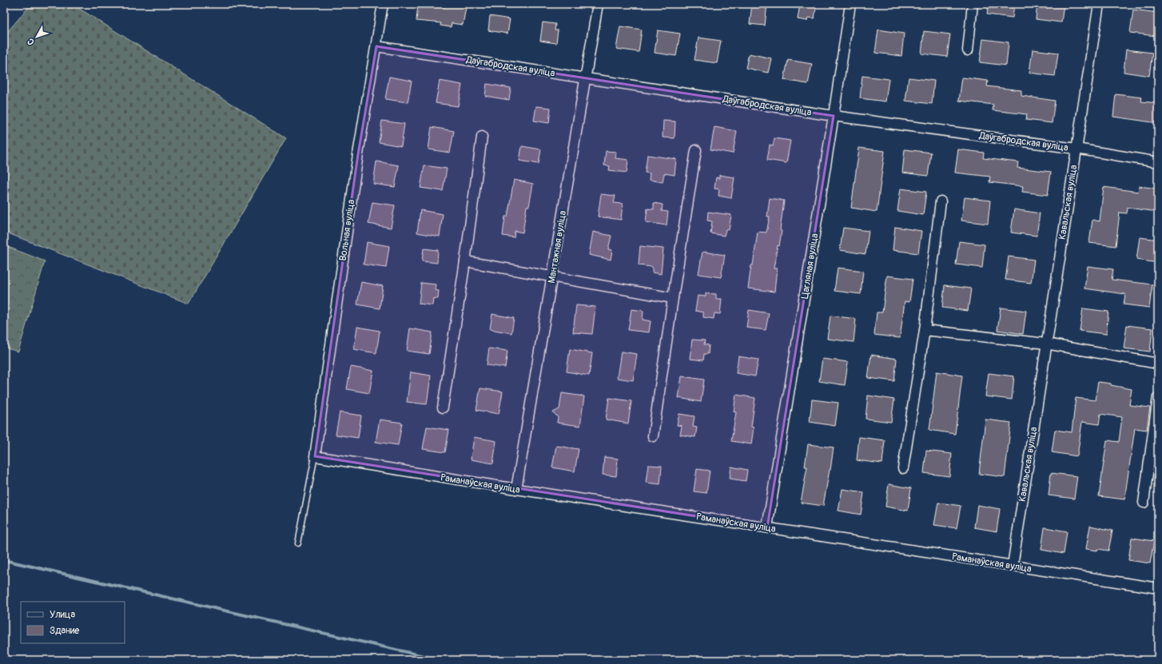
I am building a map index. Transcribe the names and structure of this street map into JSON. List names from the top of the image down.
{
  "streets": {
    "street": [
      "Даўгабродская вуліца",
      "Кавальская вуліца",
      "Вольная вуліца",
      "Мантажная вуліца",
      "Цагляная вуліца",
      "Раманаўская вуліца"
    ]
  },
  "crossings": [
    ["Даўгабродская вуліца", "Кавальская вуліца"],
    ["Даўгабродская вуліца", "Вольная вуліца"],
    ["Даўгабродская вуліца", "Мантажная вуліца"],
    ["Даўгабродская вуліца", "Цагляная вуліца"],
    ["Кавальская вуліца", "Раманаўская вуліца"],
    ["Вольная вуліца", "Раманаўская вуліца"],
    ["Мантажная вуліца", "Раманаўская вуліца"],
    ["Цагляная вуліца", "Раманаўская вуліца"]
  ],
  "legend": ["Улица", "Здание"],
  "north": "bottom left"
}
